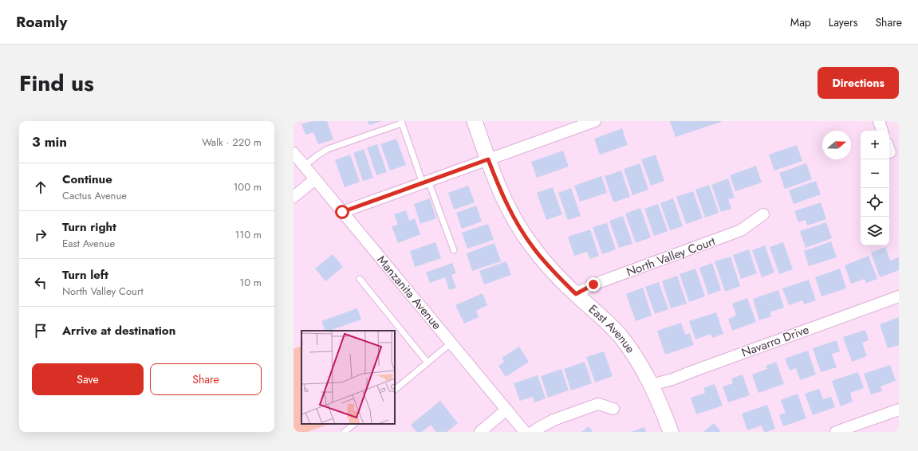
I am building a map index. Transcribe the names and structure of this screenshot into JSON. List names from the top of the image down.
{
  "streets": {
    "main road": ["East Avenue"],
    "street": ["North Valley Court", "Manzanita Avenue", "Navarro Drive"]
  },
  "crossings": [
    ["North Valley Court", "East Avenue"],
    ["East Avenue", "Navarro Drive"]
  ],
  "north": "right",
  "page": {
    "header": "Roamly",
    "nav": ["Map", "Layers", "Share"],
    "title": "Find us",
    "buttons": [
      "Directions",
      ["Save", "Share"]
    ],
    "heading": ["3 min", "Walk · 220 m"],
    "map_buttons": ["+", "−"],
    "list": [
      ["Continue", "Cactus Avenue", "100 m"],
      ["Turn right", "East Avenue", "110 m"],
      ["Turn left", "North Valley Court", "10 m"],
      "Arrive at destination"
    ]
  }
}
